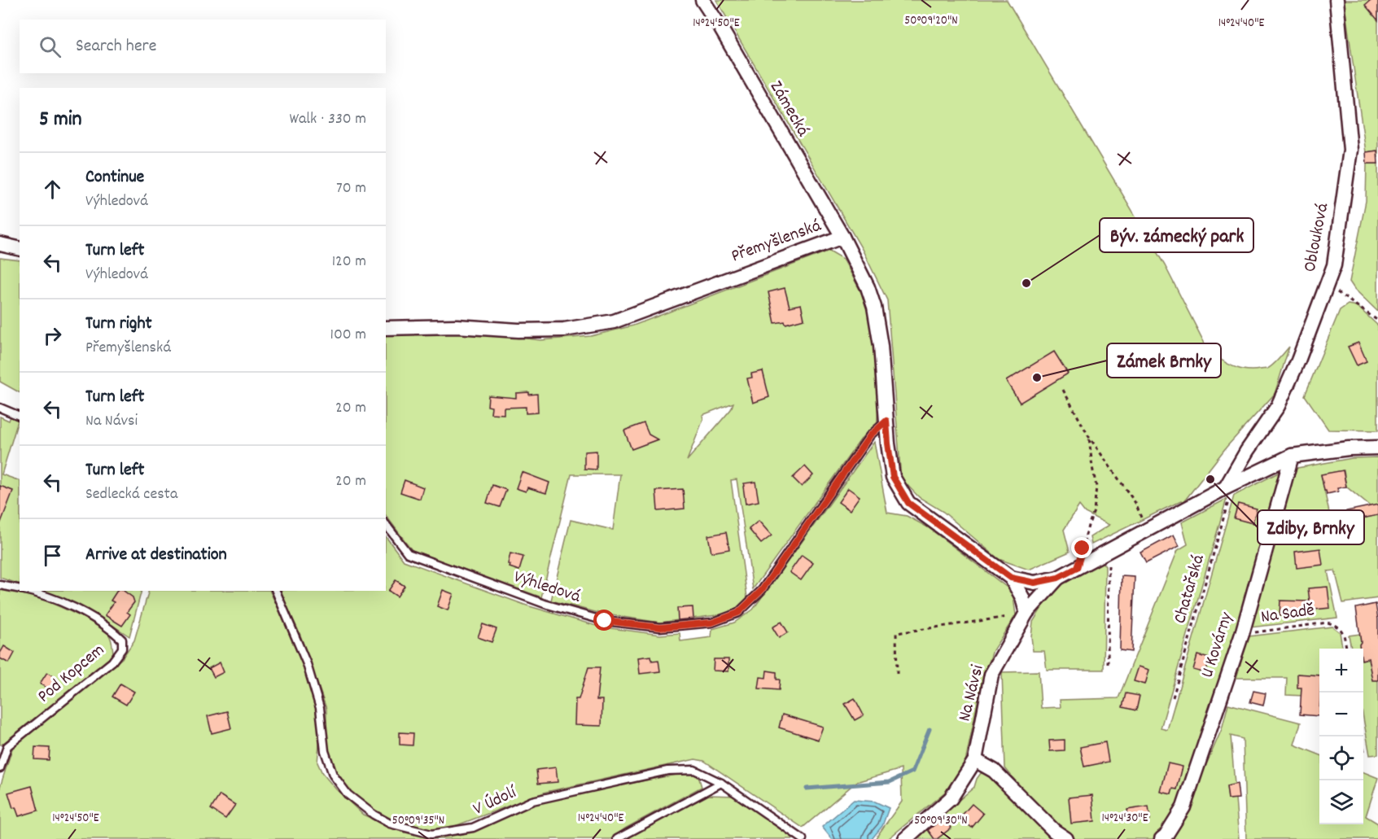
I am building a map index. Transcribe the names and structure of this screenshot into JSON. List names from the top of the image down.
{
  "streets": {
    "street": [
      "Zámecká",
      "Oblouková",
      "Přemyšlenská",
      "U Kovárny",
      "Na Návsi"
    ],
    "lane": ["Výhledová", "Pod Kopcem", "V Údolí"],
    "path": ["Chatařská", "Na Sadě"]
  },
  "crossings": [
    ["Zámecká", "Přemyšlenská"],
    ["Oblouková", "Chatařská"],
    ["Přemyšlenská", "Výhledová"],
    ["Na Sadě", "U Kovárny"]
  ],
  "places": ["Býv. zámecký park", "Zámek Brnky", "Zdiby, Brnky"],
  "page": {
    "search": "Search here",
    "heading": ["5 min", "Walk · 330 m"],
    "list": [
      ["Continue", "Výhledová", "70 m"],
      ["Turn left", "Výhledová", "120 m"],
      ["Turn right", "Přemyšlenská", "100 m"],
      ["Turn left", "Na Návsi", "20 m"],
      ["Turn left", "Sedlecká cesta", "20 m"],
      "Arrive at destination"
    ],
    "map_buttons": ["+", "−"]
  },
  "coordinates": [
    "50°09'20\"N",
    "14°24'50\"E",
    "14°24'40\"E",
    "14°24'30\"E",
    "50°09'35\"N",
    "50°09'30\"N"
  ]
}
